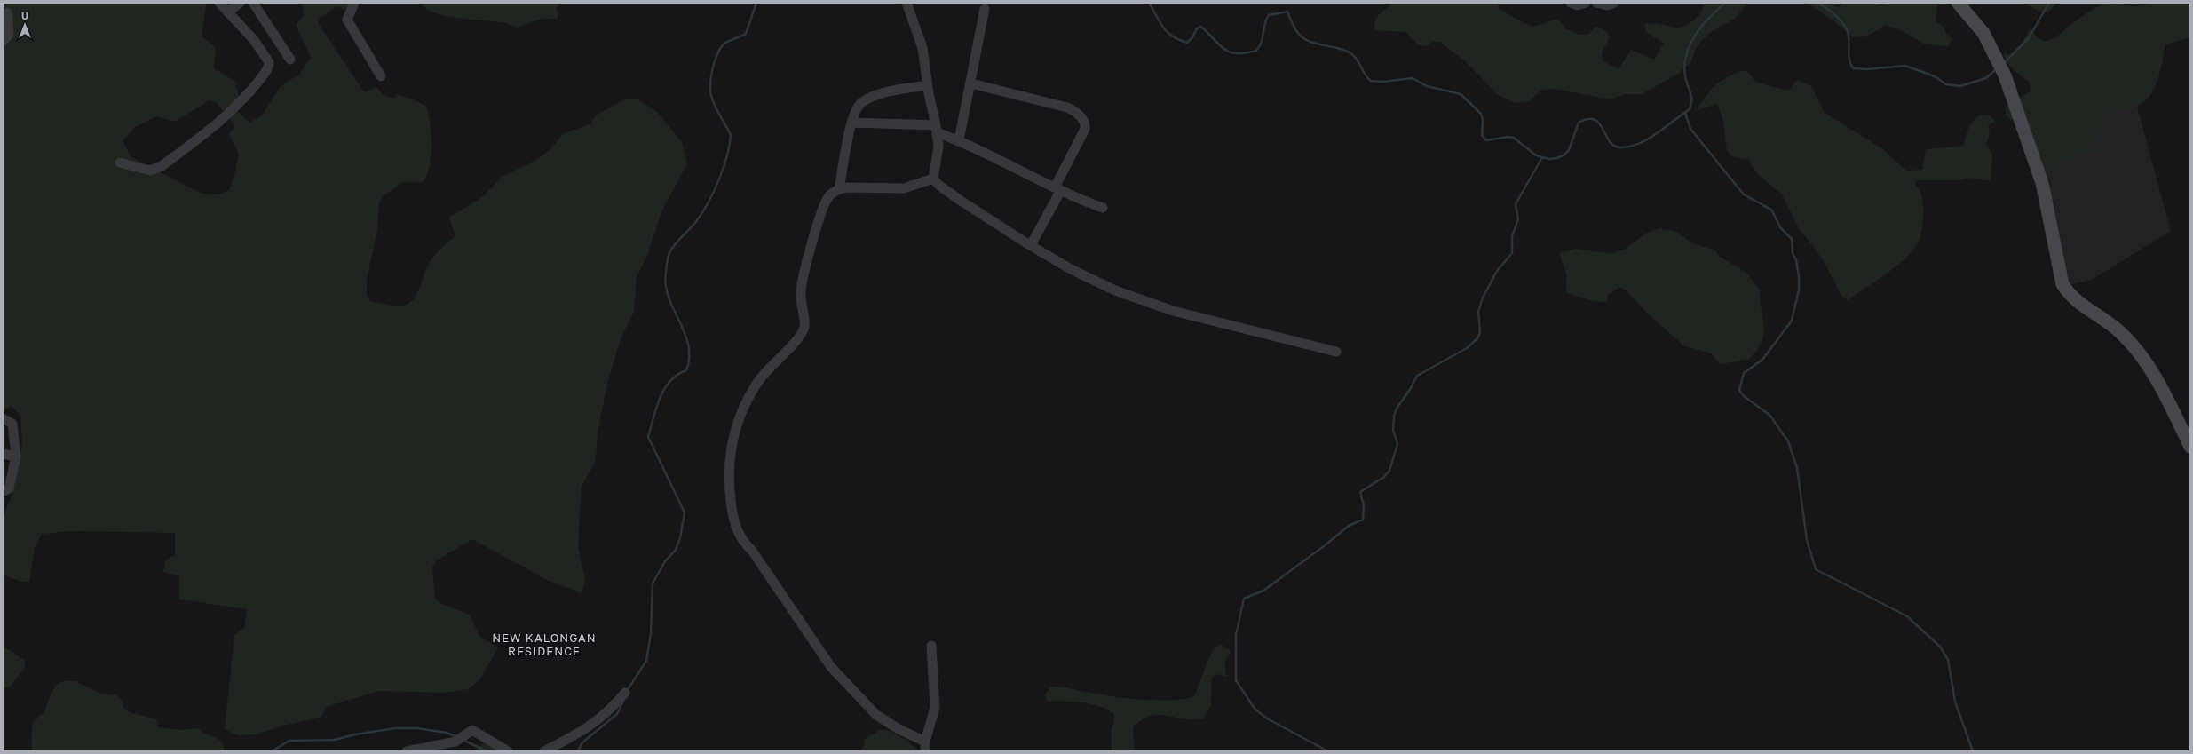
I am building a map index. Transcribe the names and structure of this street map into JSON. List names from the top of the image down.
{
  "districts": ["NEW KALONGAN RESIDENCE"],
  "north": "top"
}
